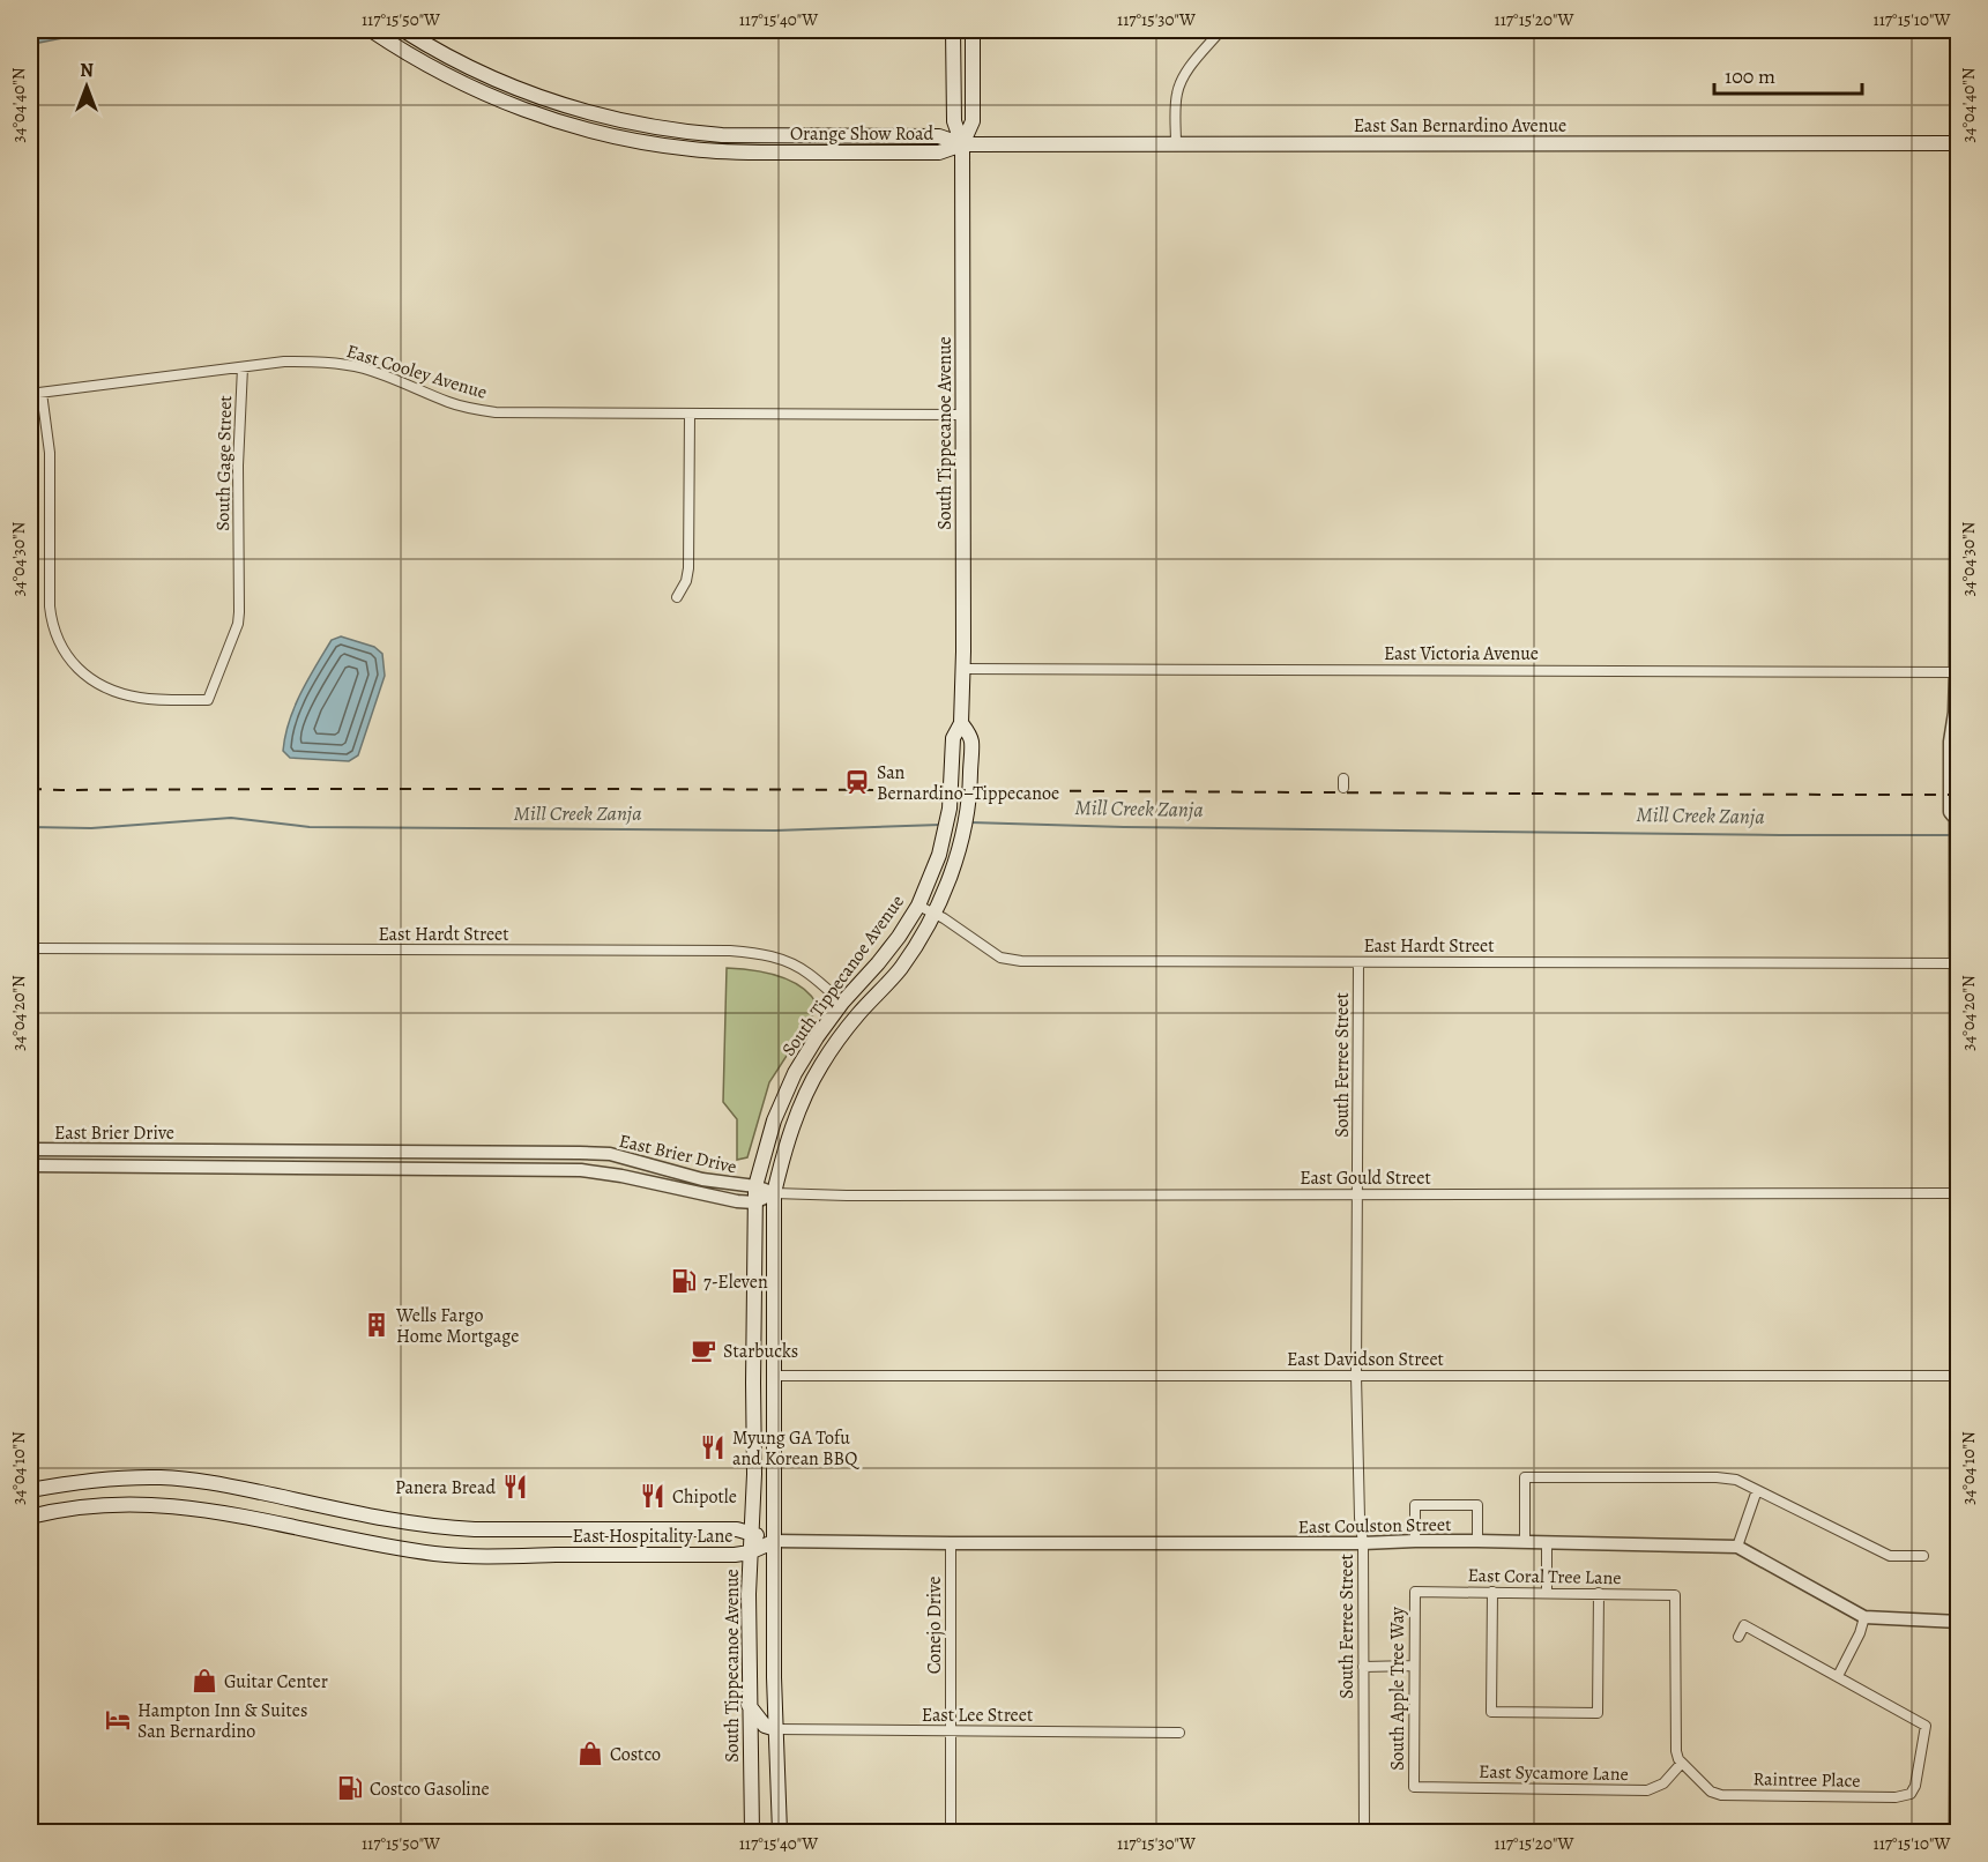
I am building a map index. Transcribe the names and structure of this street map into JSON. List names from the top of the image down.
{
  "streets": {
    "main road": [
      "East San Bernardino Avenue",
      "Orange Show Road",
      "South Tippecanoe Avenue",
      "East Hospitality Lane"
    ],
    "street": [
      "East Cooley Avenue",
      "South Gage Street",
      "East Victoria Avenue",
      "East Hardt Street",
      "South Ferree Street",
      "East Brier Drive",
      "East Gould Street",
      "East Davidson Street",
      "East Coulston Street",
      "East Coral Tree Lane",
      "Conejo Drive",
      "South Apple Tree Way",
      "East Lee Street",
      "East Sycamore Lane",
      "Raintree Place"
    ]
  },
  "crossings": [
    ["East San Bernardino Avenue", "Orange Show Road"],
    ["East San Bernardino Avenue", "South Tippecanoe Avenue"],
    ["Orange Show Road", "South Tippecanoe Avenue"],
    ["East Cooley Avenue", "South Tippecanoe Avenue"],
    ["East Cooley Avenue", "South Gage Street"],
    ["South Tippecanoe Avenue", "East Victoria Avenue"],
    ["South Tippecanoe Avenue", "East Hardt Street"],
    ["South Tippecanoe Avenue", "East Brier Drive"],
    ["South Tippecanoe Avenue", "East Gould Street"],
    ["South Tippecanoe Avenue", "East Davidson Street"],
    ["South Tippecanoe Avenue", "East Coulston Street"],
    ["South Tippecanoe Avenue", "East Hospitality Lane"],
    ["South Tippecanoe Avenue", "East Lee Street"],
    ["East Hardt Street", "South Ferree Street"],
    ["South Ferree Street", "East Gould Street"],
    ["South Ferree Street", "East Davidson Street"],
    ["South Ferree Street", "East Coulston Street"],
    ["East Brier Drive", "East Gould Street"],
    ["East Coulston Street", "East Hospitality Lane"],
    ["East Coulston Street", "Conejo Drive"],
    ["East Coral Tree Lane", "South Apple Tree Way"],
    ["East Coral Tree Lane", "East Sycamore Lane"],
    ["East Coral Tree Lane", "Raintree Place"],
    ["Conejo Drive", "East Lee Street"],
    ["South Apple Tree Way", "East Sycamore Lane"],
    ["East Sycamore Lane", "Raintree Place"]
  ],
  "water": ["Mill Creek Zanja"],
  "places": {
    "station": ["San Bernardino–Tippecanoe"],
    "fuel station": ["7-Eleven", "Costco Gasoline"],
    "building": ["Wells Fargo Home Mortgage"],
    "cafe": ["Starbucks"],
    "restaurant": ["Myung GA Tofu and Korean BBQ", "Panera Bread", "Chipotle"],
    "shop": ["Guitar Center", "Costco"],
    "hotel": ["Hampton Inn & Suites San Bernardino"]
  },
  "scale_bar": "100 m",
  "north": "top",
  "coordinates": [
    "117°15'50\"W",
    "117°15'40\"W",
    "117°15'30\"W",
    "117°15'20\"W",
    "117°15'10\"W",
    "34°04'40\"N",
    "34°04'30\"N",
    "34°04'20\"N",
    "34°04'10\"N"
  ]
}
